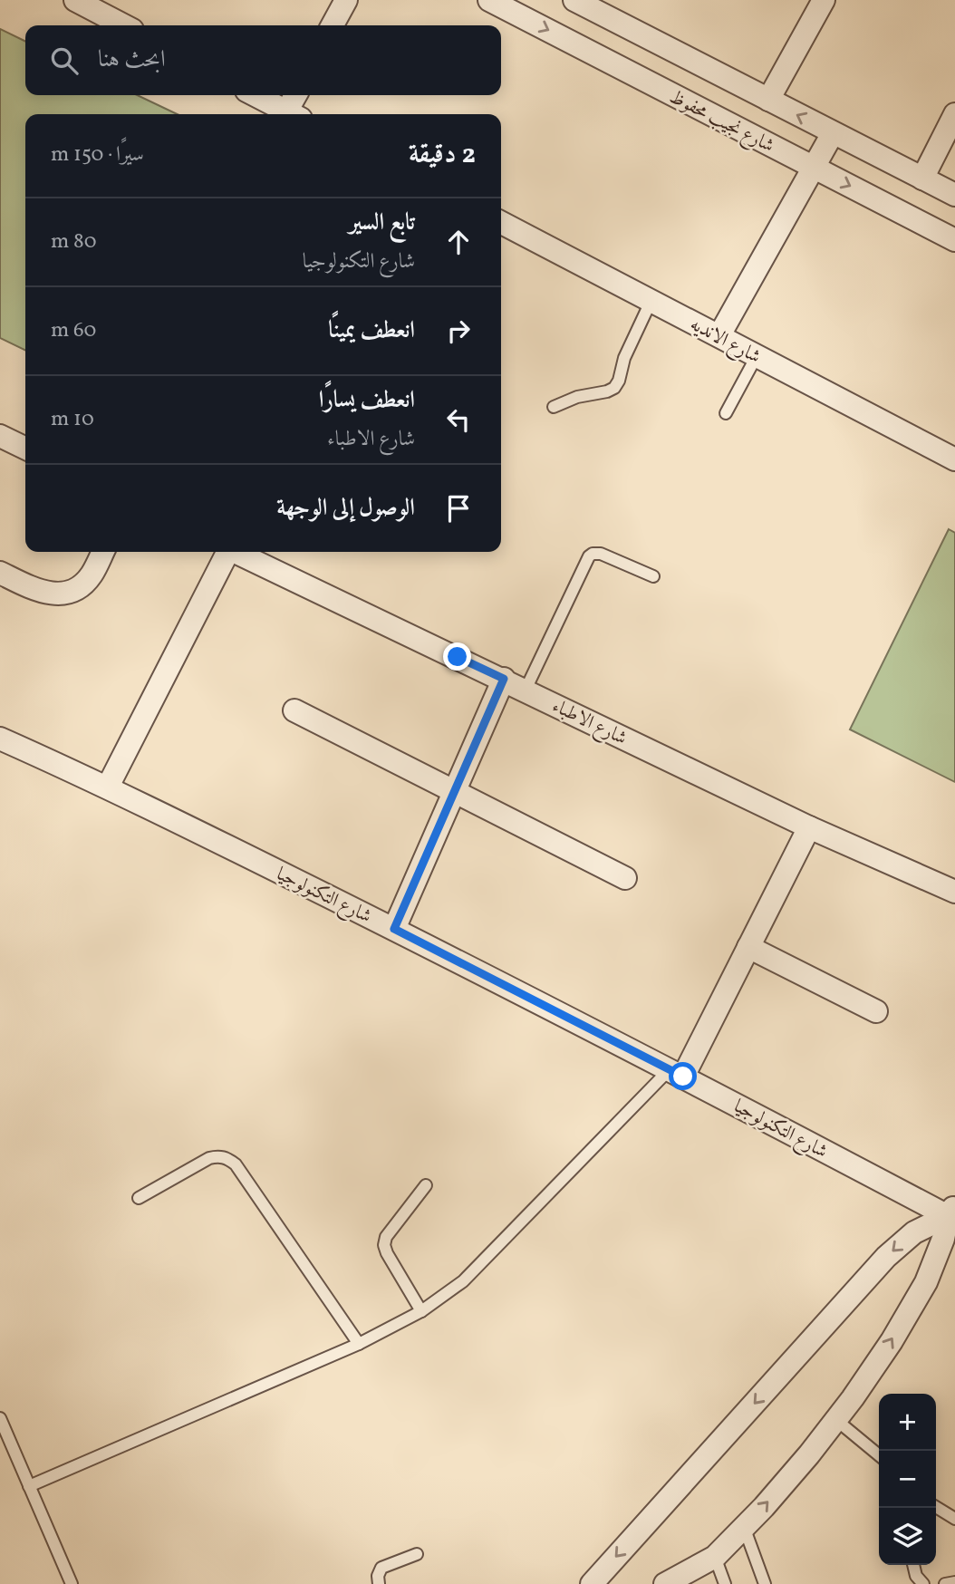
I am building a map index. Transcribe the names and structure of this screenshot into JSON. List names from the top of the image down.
{
  "streets": {
    "street": [
      "شارع نجيب محفوظ",
      "شارع الانديه",
      "شارع الاطباء",
      "شارع التكنولوجيا"
    ]
  },
  "page": {
    "search": "ابحث هنا",
    "heading": ["2 دقيقة", "سيرًا · 150 m"],
    "list": [
      ["تابع السير", "شارع التكنولوجيا", "80 m"],
      ["انعطف يمينًا", "60 m"],
      ["انعطف يسارًا", "شارع الاطباء", "10 m"],
      "الوصول إلى الوجهة"
    ],
    "map_buttons": ["+", "−"]
  }
}
